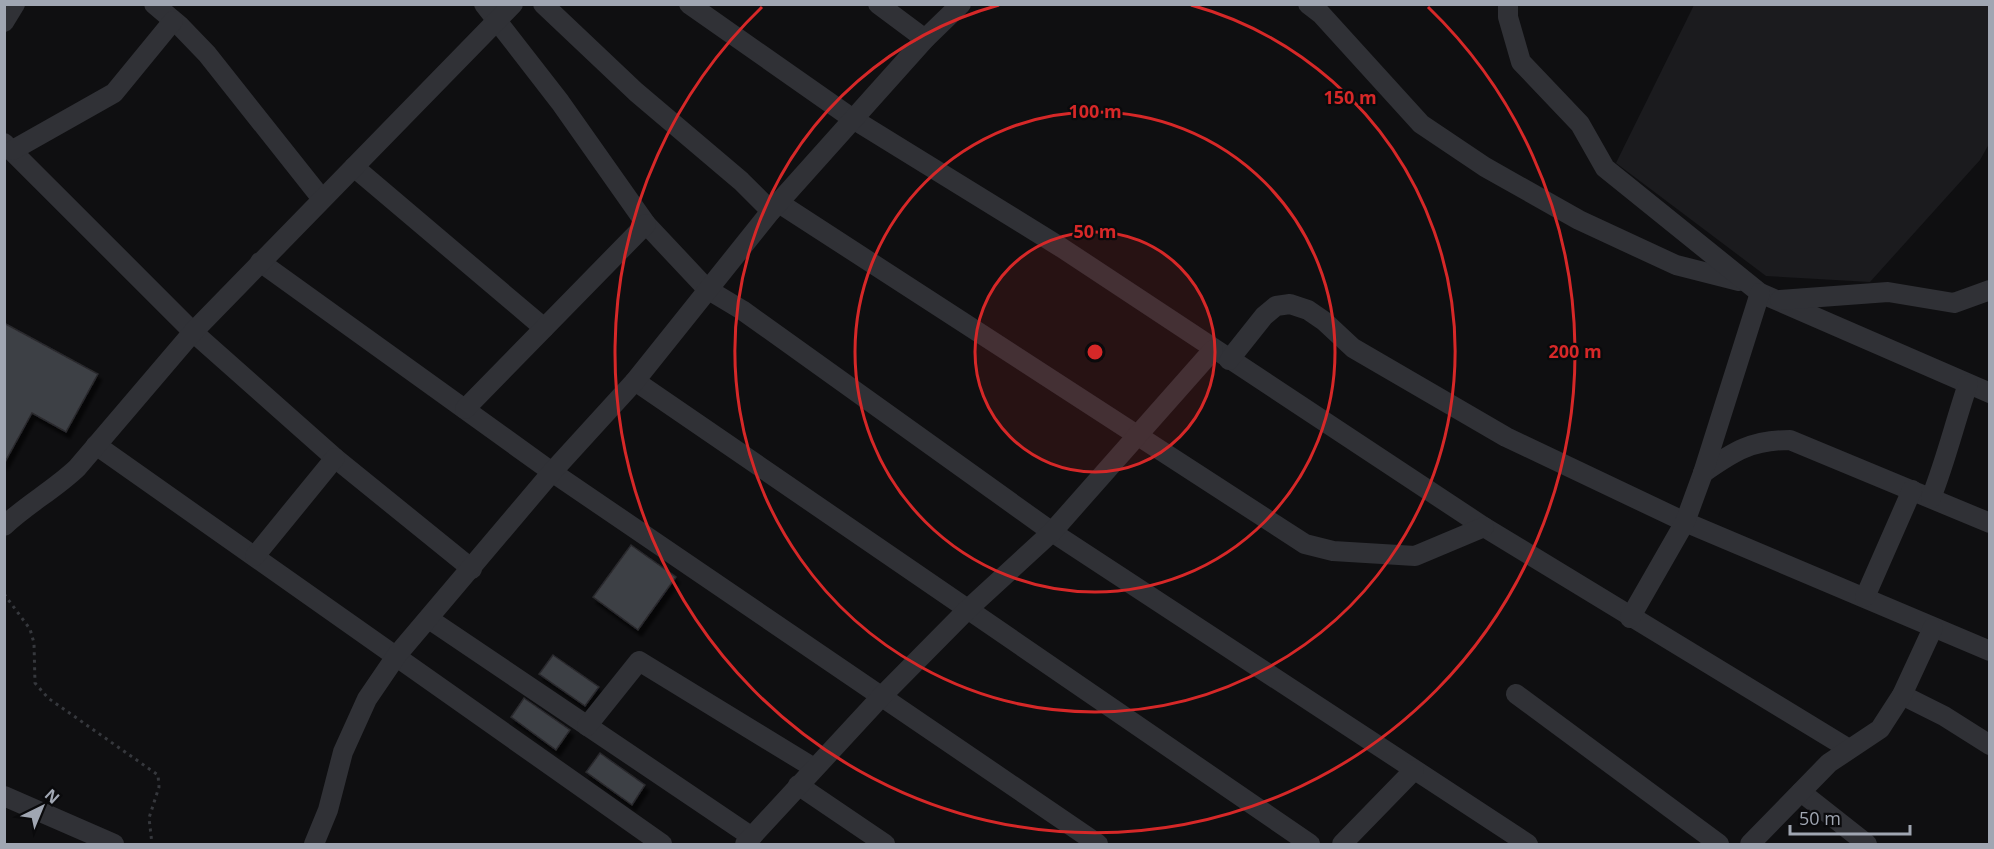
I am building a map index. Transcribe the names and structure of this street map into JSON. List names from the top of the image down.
{
  "scale_bar": "50 m",
  "north": "top right",
  "rings": [
    "150 m",
    "100 m",
    "50 m",
    "200 m"
  ]
}
